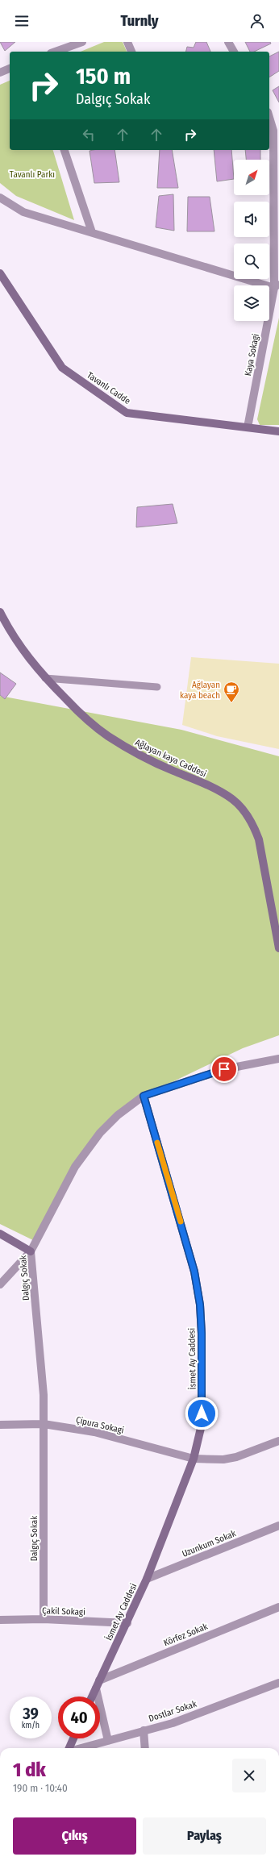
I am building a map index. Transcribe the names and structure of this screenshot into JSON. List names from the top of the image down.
{
  "streets": {
    "street": [
      "Kaya Sokagi",
      "Tavanlı Cadde",
      "Ağlayan kaya Caddesi",
      "Dalgıç Sokak",
      "İsmet Ay Caddesi",
      "Çipura Sokagi",
      "Uzunkum Sokak",
      "Çakil Sokagi",
      "Körfez Sokak",
      "Dostlar Sokak"
    ]
  },
  "crossings": [
    ["Kaya Sokagi", "Tavanlı Cadde"],
    ["Dalgıç Sokak", "İsmet Ay Caddesi"],
    ["Dalgıç Sokak", "Çipura Sokagi"],
    ["Dalgıç Sokak", "Çakil Sokagi"],
    ["İsmet Ay Caddesi", "Çipura Sokagi"],
    ["İsmet Ay Caddesi", "Uzunkum Sokak"],
    ["İsmet Ay Caddesi", "Çakil Sokagi"],
    ["İsmet Ay Caddesi", "Körfez Sokak"]
  ],
  "parks": ["Tavanlı Parkı"],
  "places": {
    "cafe": ["Ağlayan kaya beach"]
  },
  "north": "top right",
  "page": {
    "header": "Turnly",
    "turn": ["150 m", "Dalgıç Sokak"],
    "speed": "39 km/h",
    "limit": "40",
    "heading": ["1 dk", "190 m · 10:40"],
    "buttons": ["Çıkış", "Paylaş"]
  }
}
